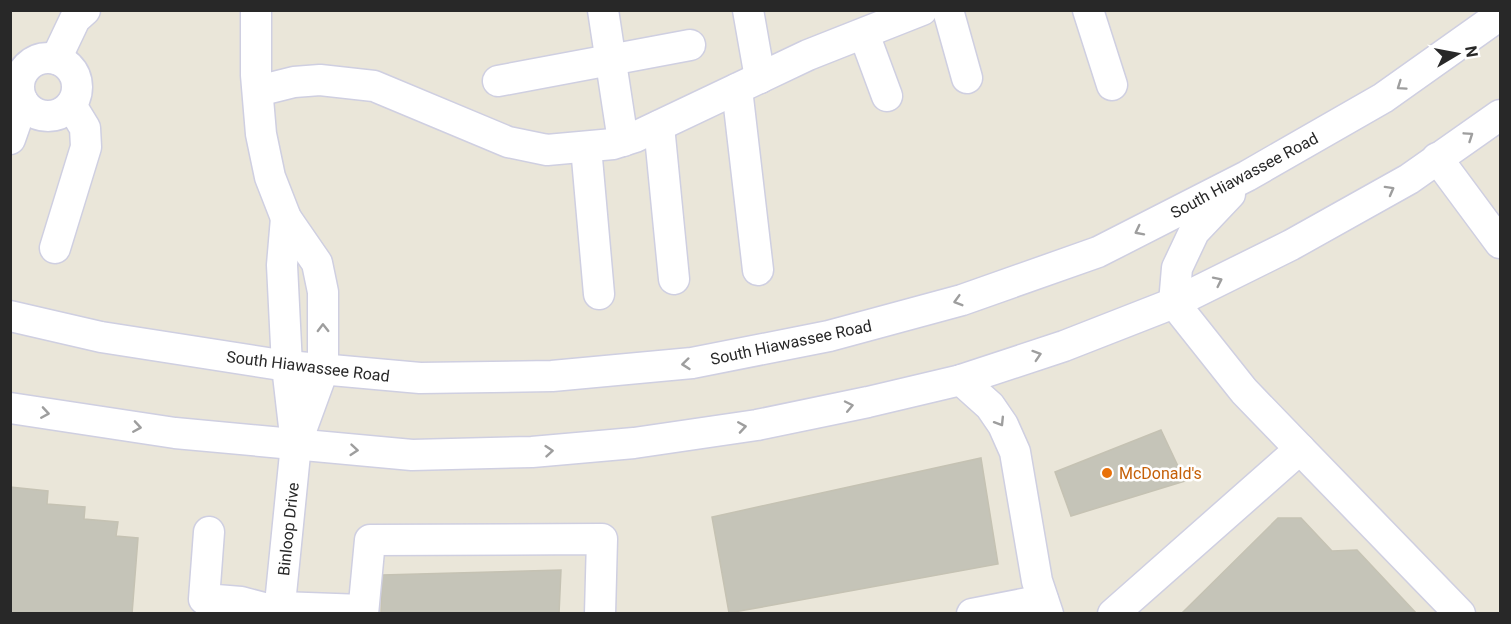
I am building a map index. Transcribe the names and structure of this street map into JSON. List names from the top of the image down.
{
  "streets": {
    "street": ["South Hiawassee Road", "Binloop Drive"]
  },
  "places": ["McDonald's"],
  "north": "right"
}
